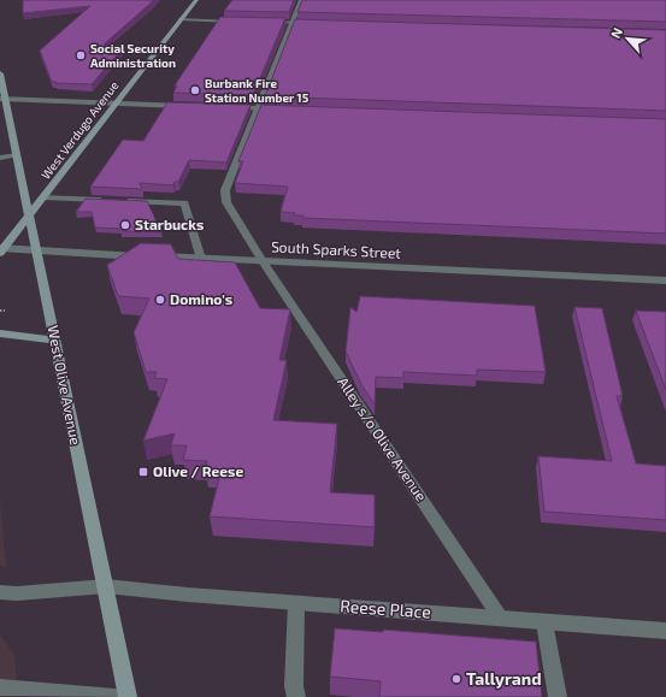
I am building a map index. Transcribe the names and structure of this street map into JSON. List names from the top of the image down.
{
  "streets": {
    "main road": ["West Verdugo Avenue", "West Olive Avenue"],
    "street": ["South Sparks Street", "Alley s/o Olive Avenue", "Reese Place"]
  },
  "crossings": [
    ["West Verdugo Avenue", "South Sparks Street"],
    ["West Verdugo Avenue", "West Olive Avenue"],
    ["South Sparks Street", "West Olive Avenue"],
    ["South Sparks Street", "Alley s/o Olive Avenue"],
    ["West Olive Avenue", "Reese Place"],
    ["Alley s/o Olive Avenue", "Reese Place"]
  ],
  "places": {
    "other": [
      "Social Security Administration",
      "Burbank Fire Station Number 15",
      "Starbucks",
      "Domino's",
      "Tallyrand"
    ],
    "transit": ["Olive / Reese"]
  },
  "north": "top left"
}
